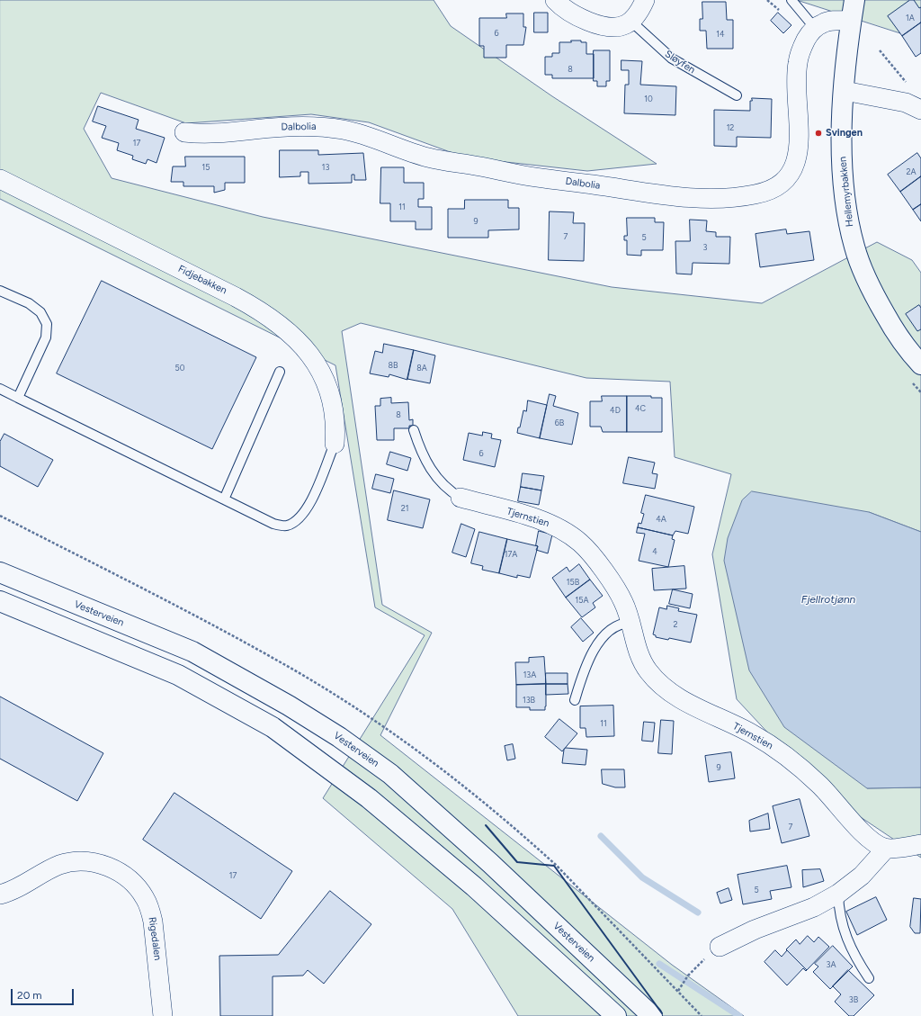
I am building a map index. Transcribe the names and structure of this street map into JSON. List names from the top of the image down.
{
  "streets": {
    "main road": ["Hellemyrbakken", "Vesterveien"],
    "street": [
      "Dalbolia",
      "Fidjebakken",
      "Tjernstien",
      "Rigedalen"
    ],
    "lane": ["Sløyfen"]
  },
  "crossings": [
    ["Dalbolia", "Hellemyrbakken"]
  ],
  "water": ["Fjellrotjønn"],
  "places": ["Svingen"],
  "house_numbers": [
    "1A",
    "6",
    "14",
    "8",
    "10",
    "12",
    "17",
    "15",
    "13",
    "2A",
    "11",
    "9",
    "7",
    "5",
    "3",
    "8B",
    "50",
    "8A",
    "4C",
    "4D",
    "8",
    "6B",
    "6",
    "21",
    "4A",
    "4",
    "17A",
    "15B",
    "15A",
    "2",
    "13A",
    "13B",
    "11",
    "9",
    "7",
    "17",
    "5",
    "3A",
    "3B"
  ],
  "scale_bar": "20 m"
}
